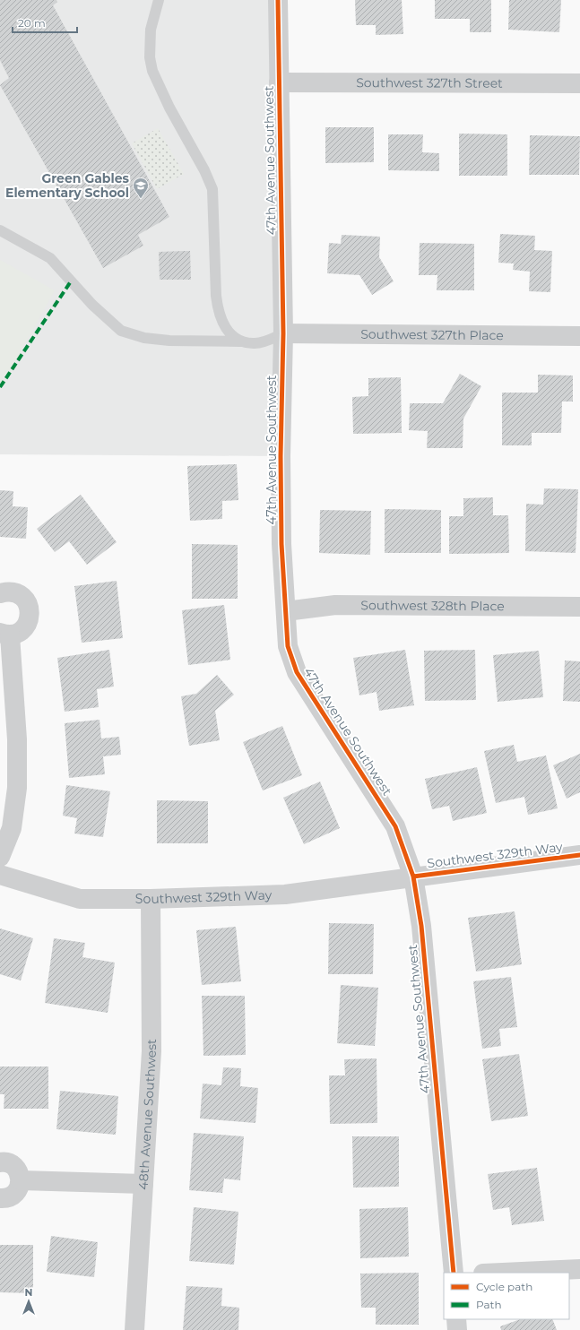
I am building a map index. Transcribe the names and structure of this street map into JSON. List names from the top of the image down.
{
  "streets": {
    "street": [
      "Southwest 327th Street",
      "47th Avenue Southwest",
      "Southwest 327th Place",
      "Southwest 328th Place",
      "Southwest 329th Way",
      "48th Avenue Southwest"
    ]
  },
  "crossings": [
    ["Southwest 327th Street", "47th Avenue Southwest"],
    ["47th Avenue Southwest", "Southwest 327th Place"],
    ["47th Avenue Southwest", "Southwest 328th Place"],
    ["47th Avenue Southwest", "Southwest 329th Way"],
    ["Southwest 329th Way", "48th Avenue Southwest"]
  ],
  "places": {
    "school or university": ["Green Gables Elementary School"]
  },
  "legend": ["Cycle path", "Path"],
  "scale_bar": "20 m",
  "north": "top"
}
